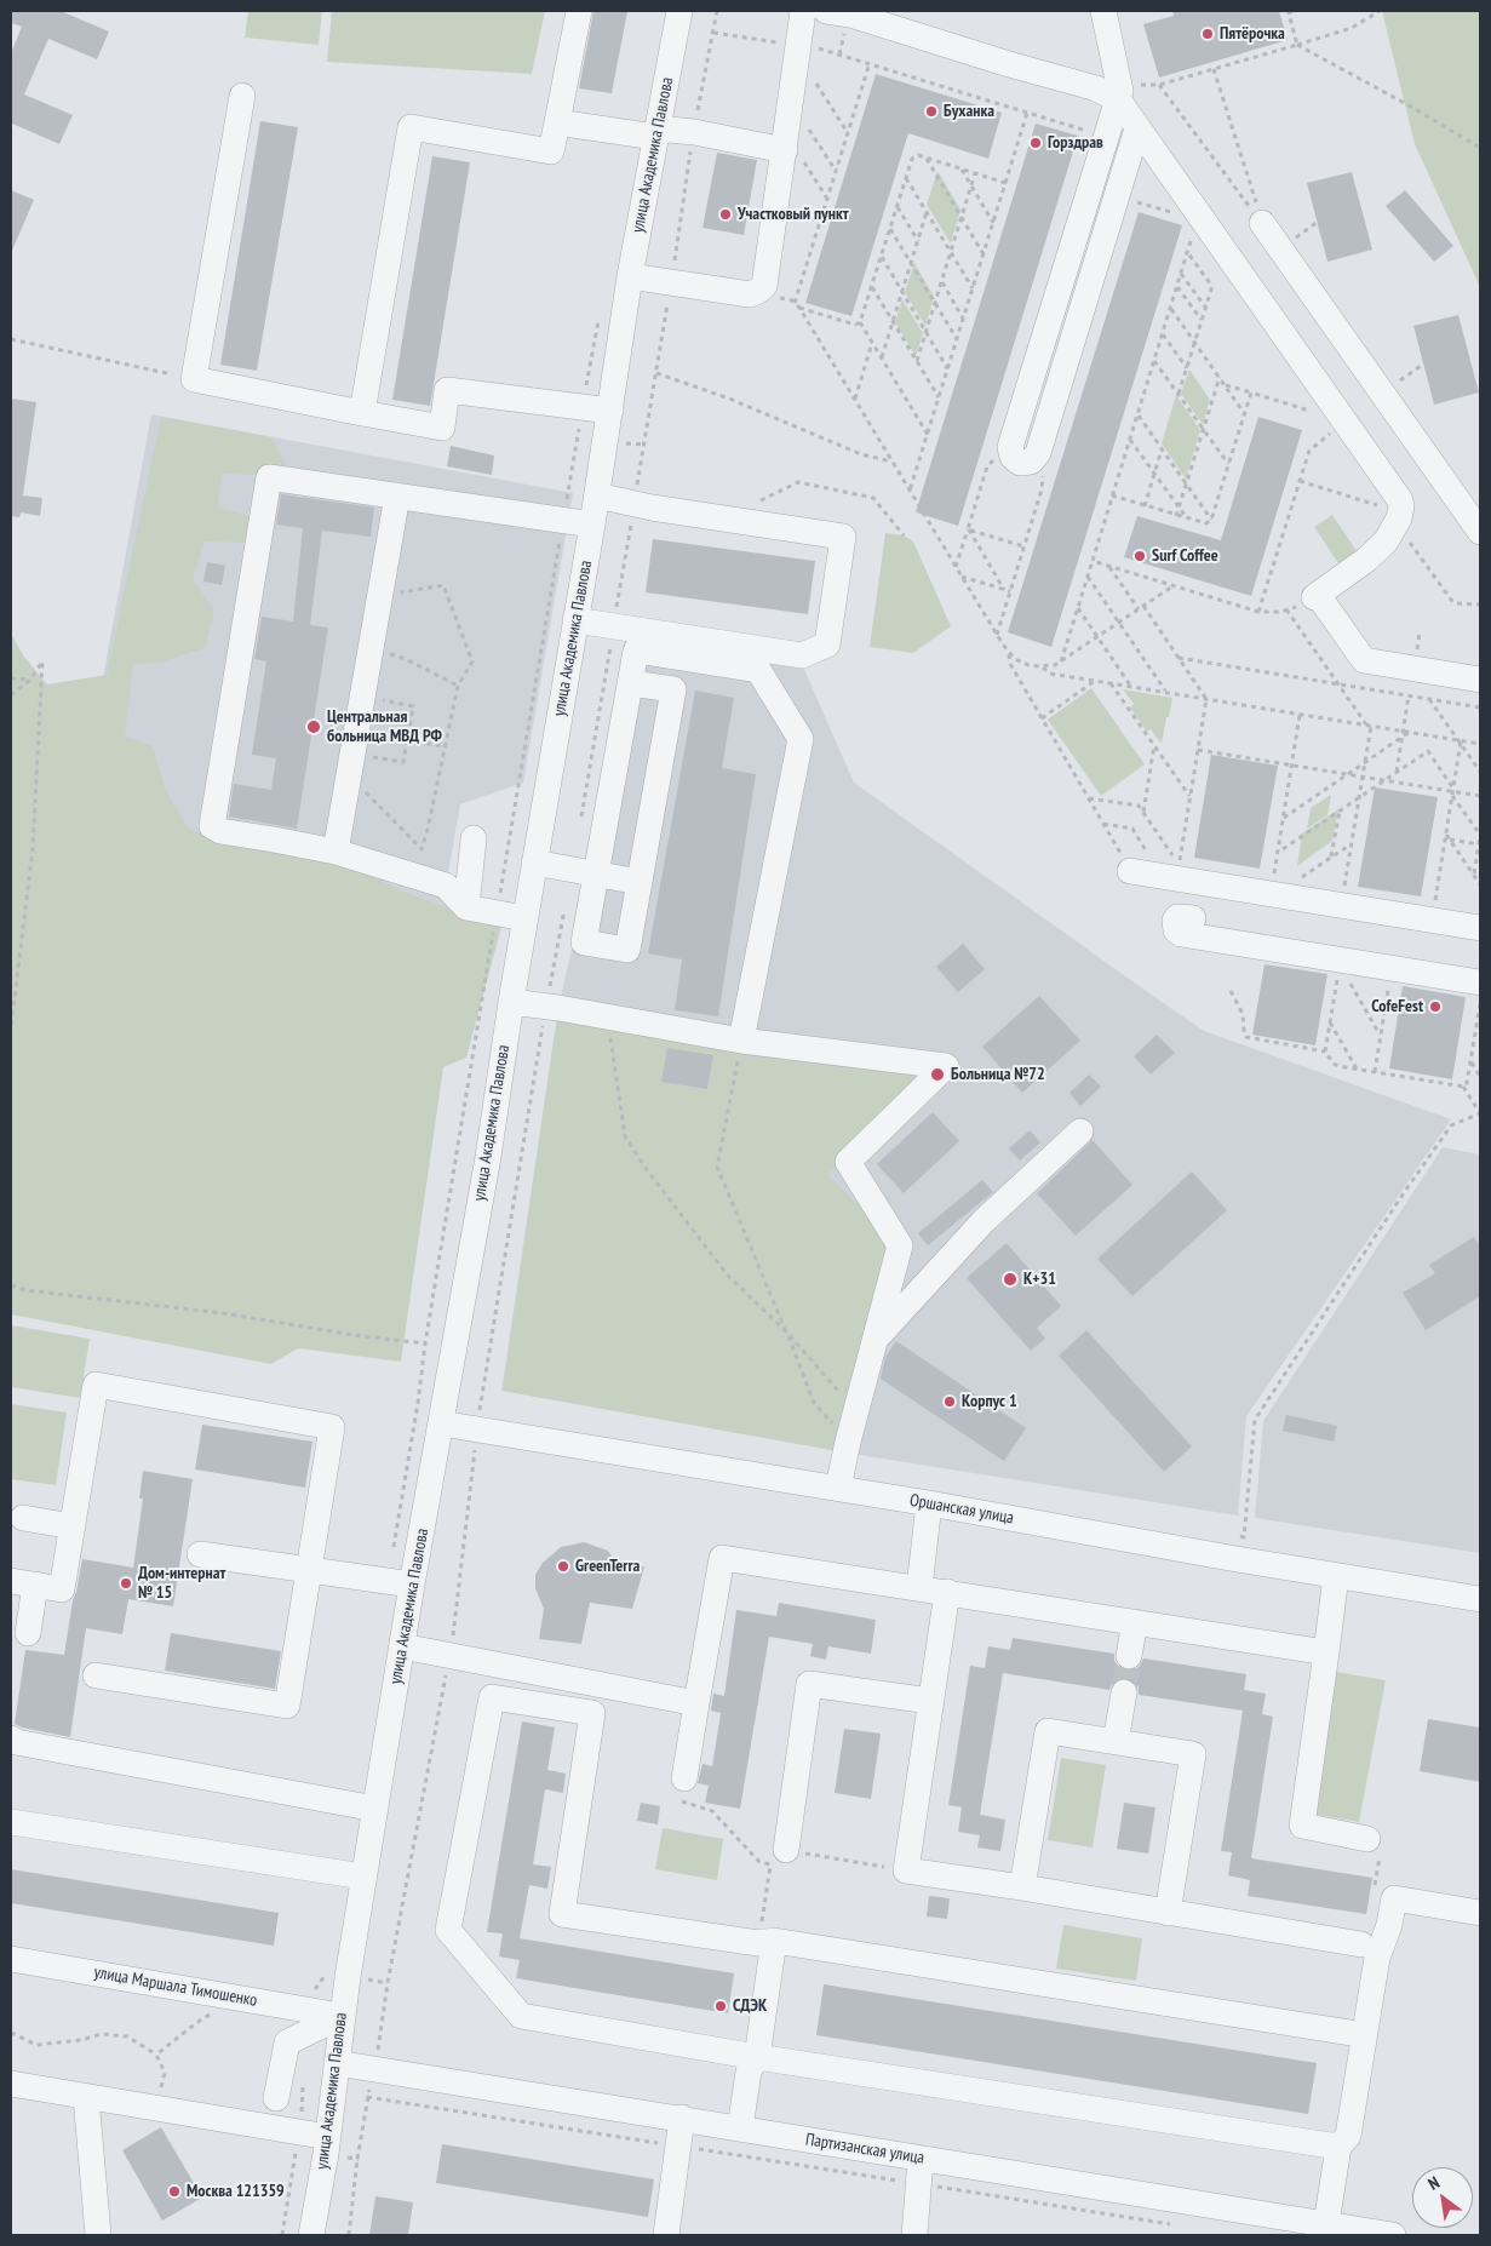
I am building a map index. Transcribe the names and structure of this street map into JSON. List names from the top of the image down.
{
  "streets": {
    "street": [
      "улица Академика Павлова",
      "Оршанская улица",
      "улица Маршала Тимошенко",
      "Партизанская улица"
    ]
  },
  "crossings": [
    ["улица Академика Павлова", "Оршанская улица"],
    ["улица Академика Павлова", "улица Маршала Тимошенко"],
    ["улица Академика Павлова", "Партизанская улица"]
  ],
  "places": [
    "Пятёрочка",
    "Буханка",
    "Горздрав",
    "Участковый пункт",
    "Surf Coffee",
    "Центральная больница МВД РФ",
    "CofeFest",
    "Больница №72",
    "К+31",
    "Корпус 1",
    "GreenTerra",
    "Дом-интернат № 15",
    "СДЭК",
    "Москва 121359"
  ],
  "north": "top left"
}
